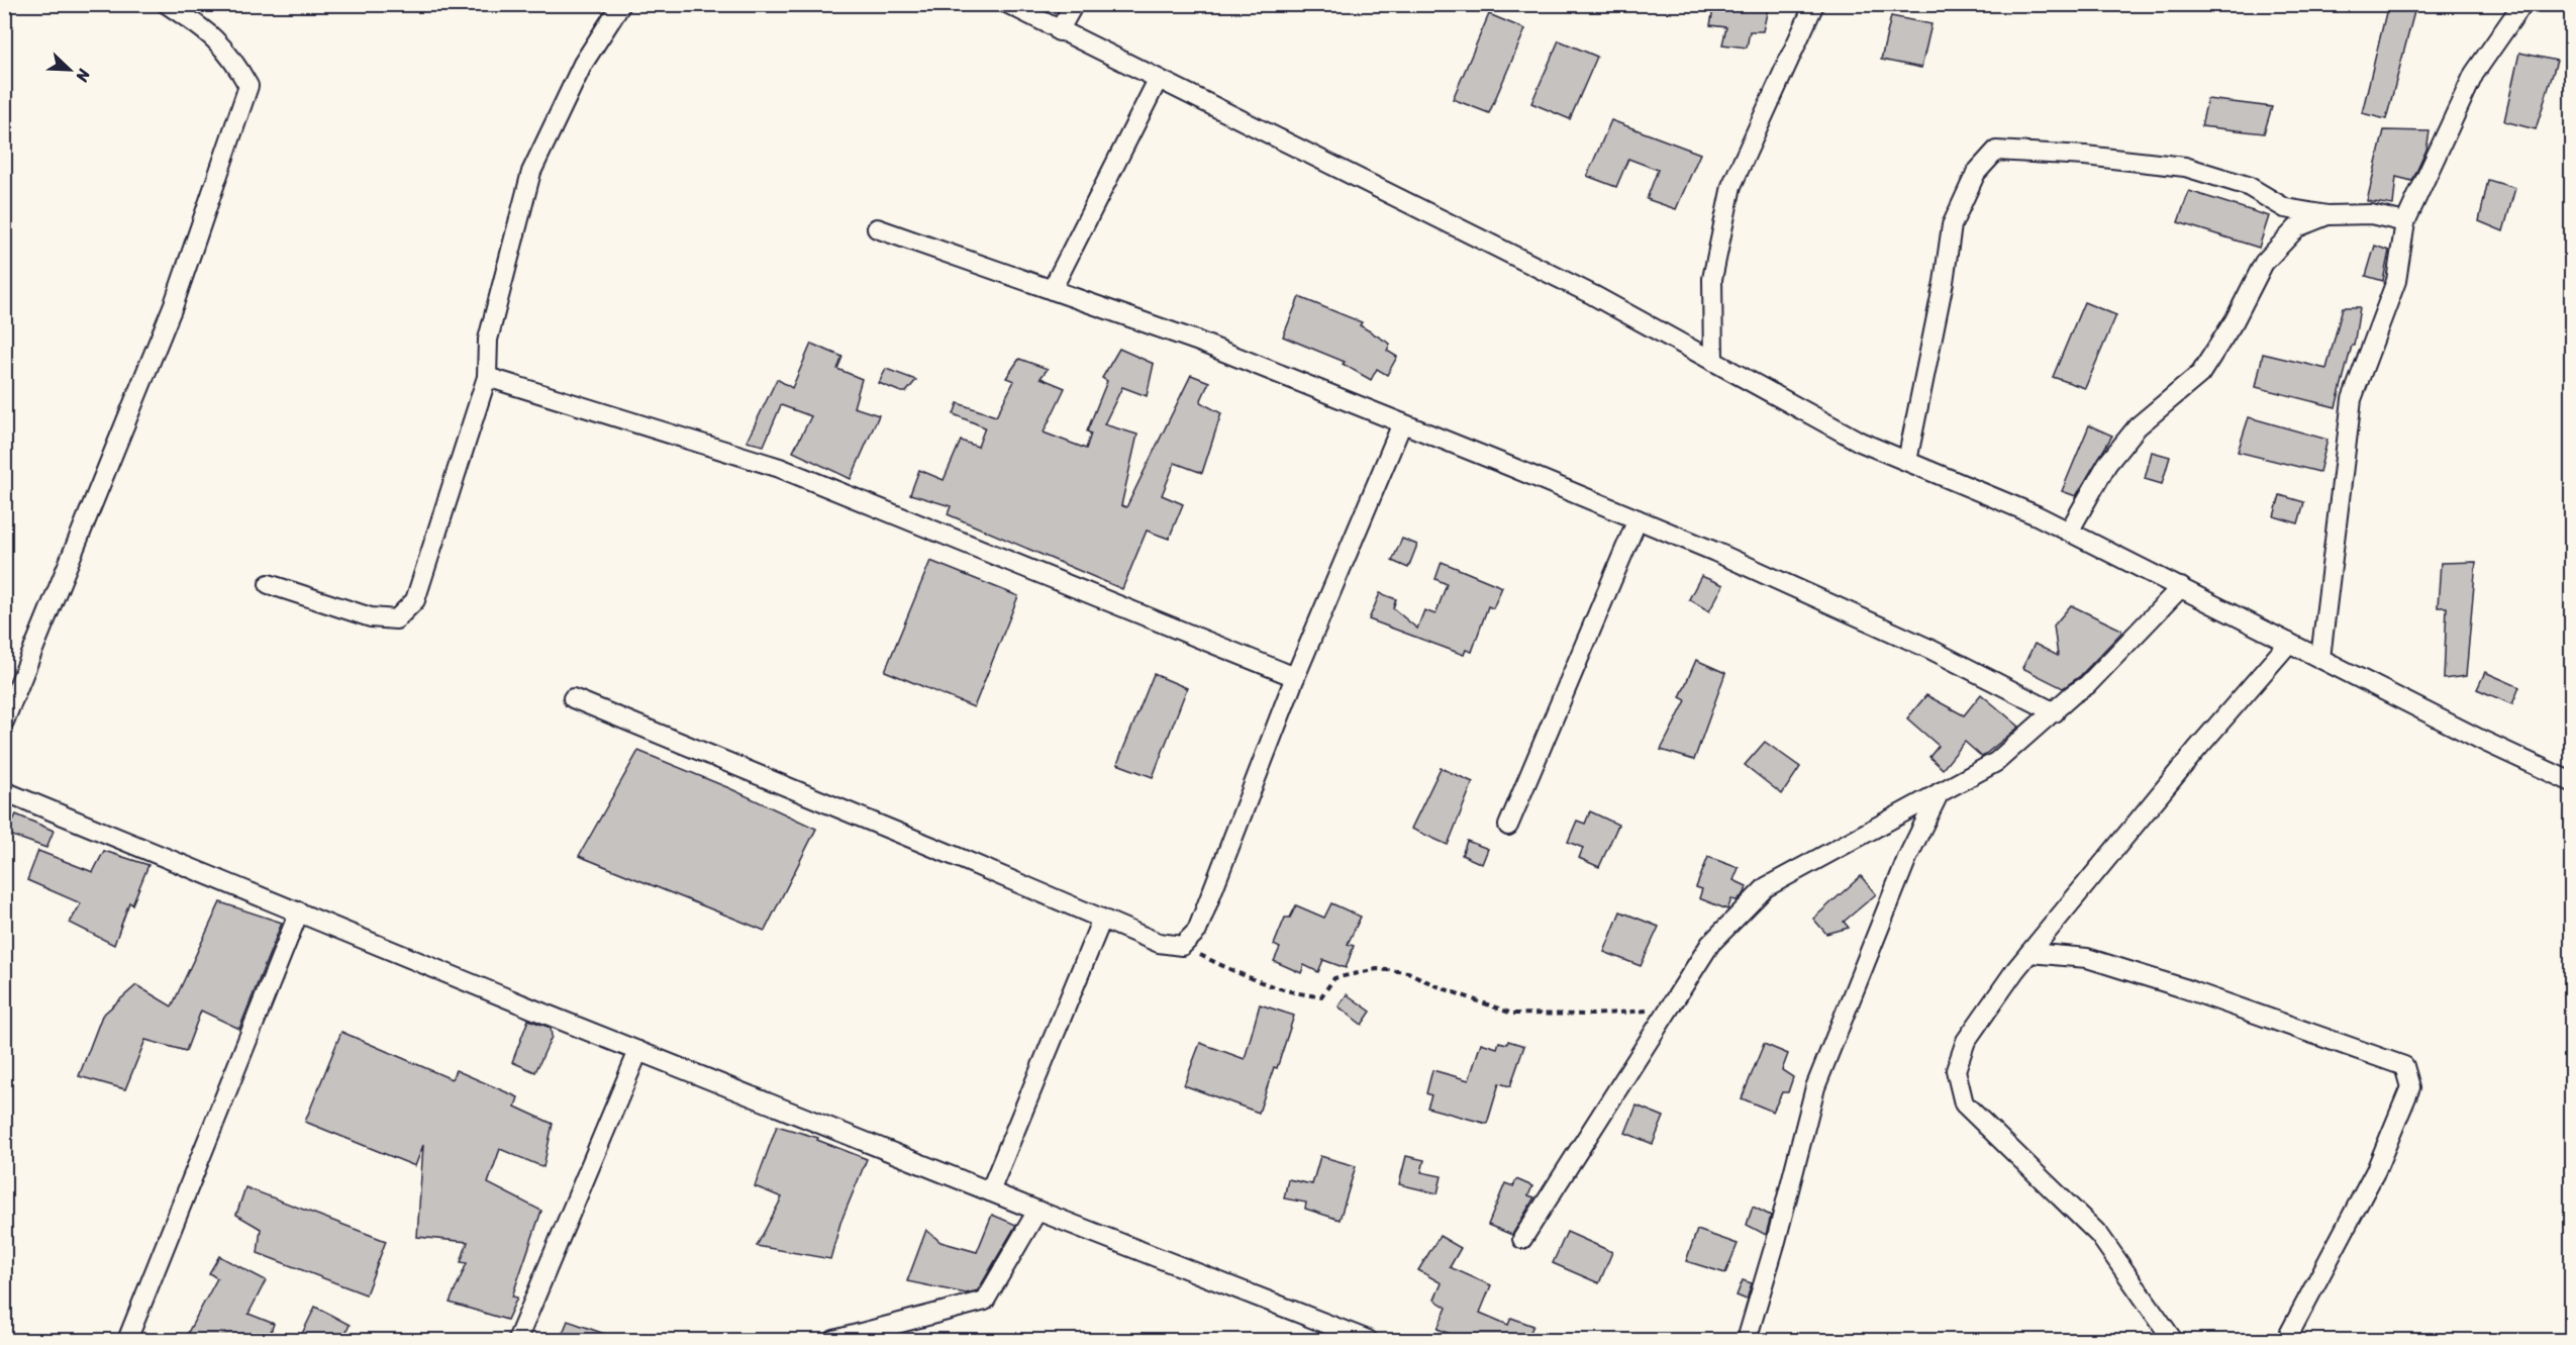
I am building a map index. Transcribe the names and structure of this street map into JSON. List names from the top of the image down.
{
  "north": "bottom right"
}
